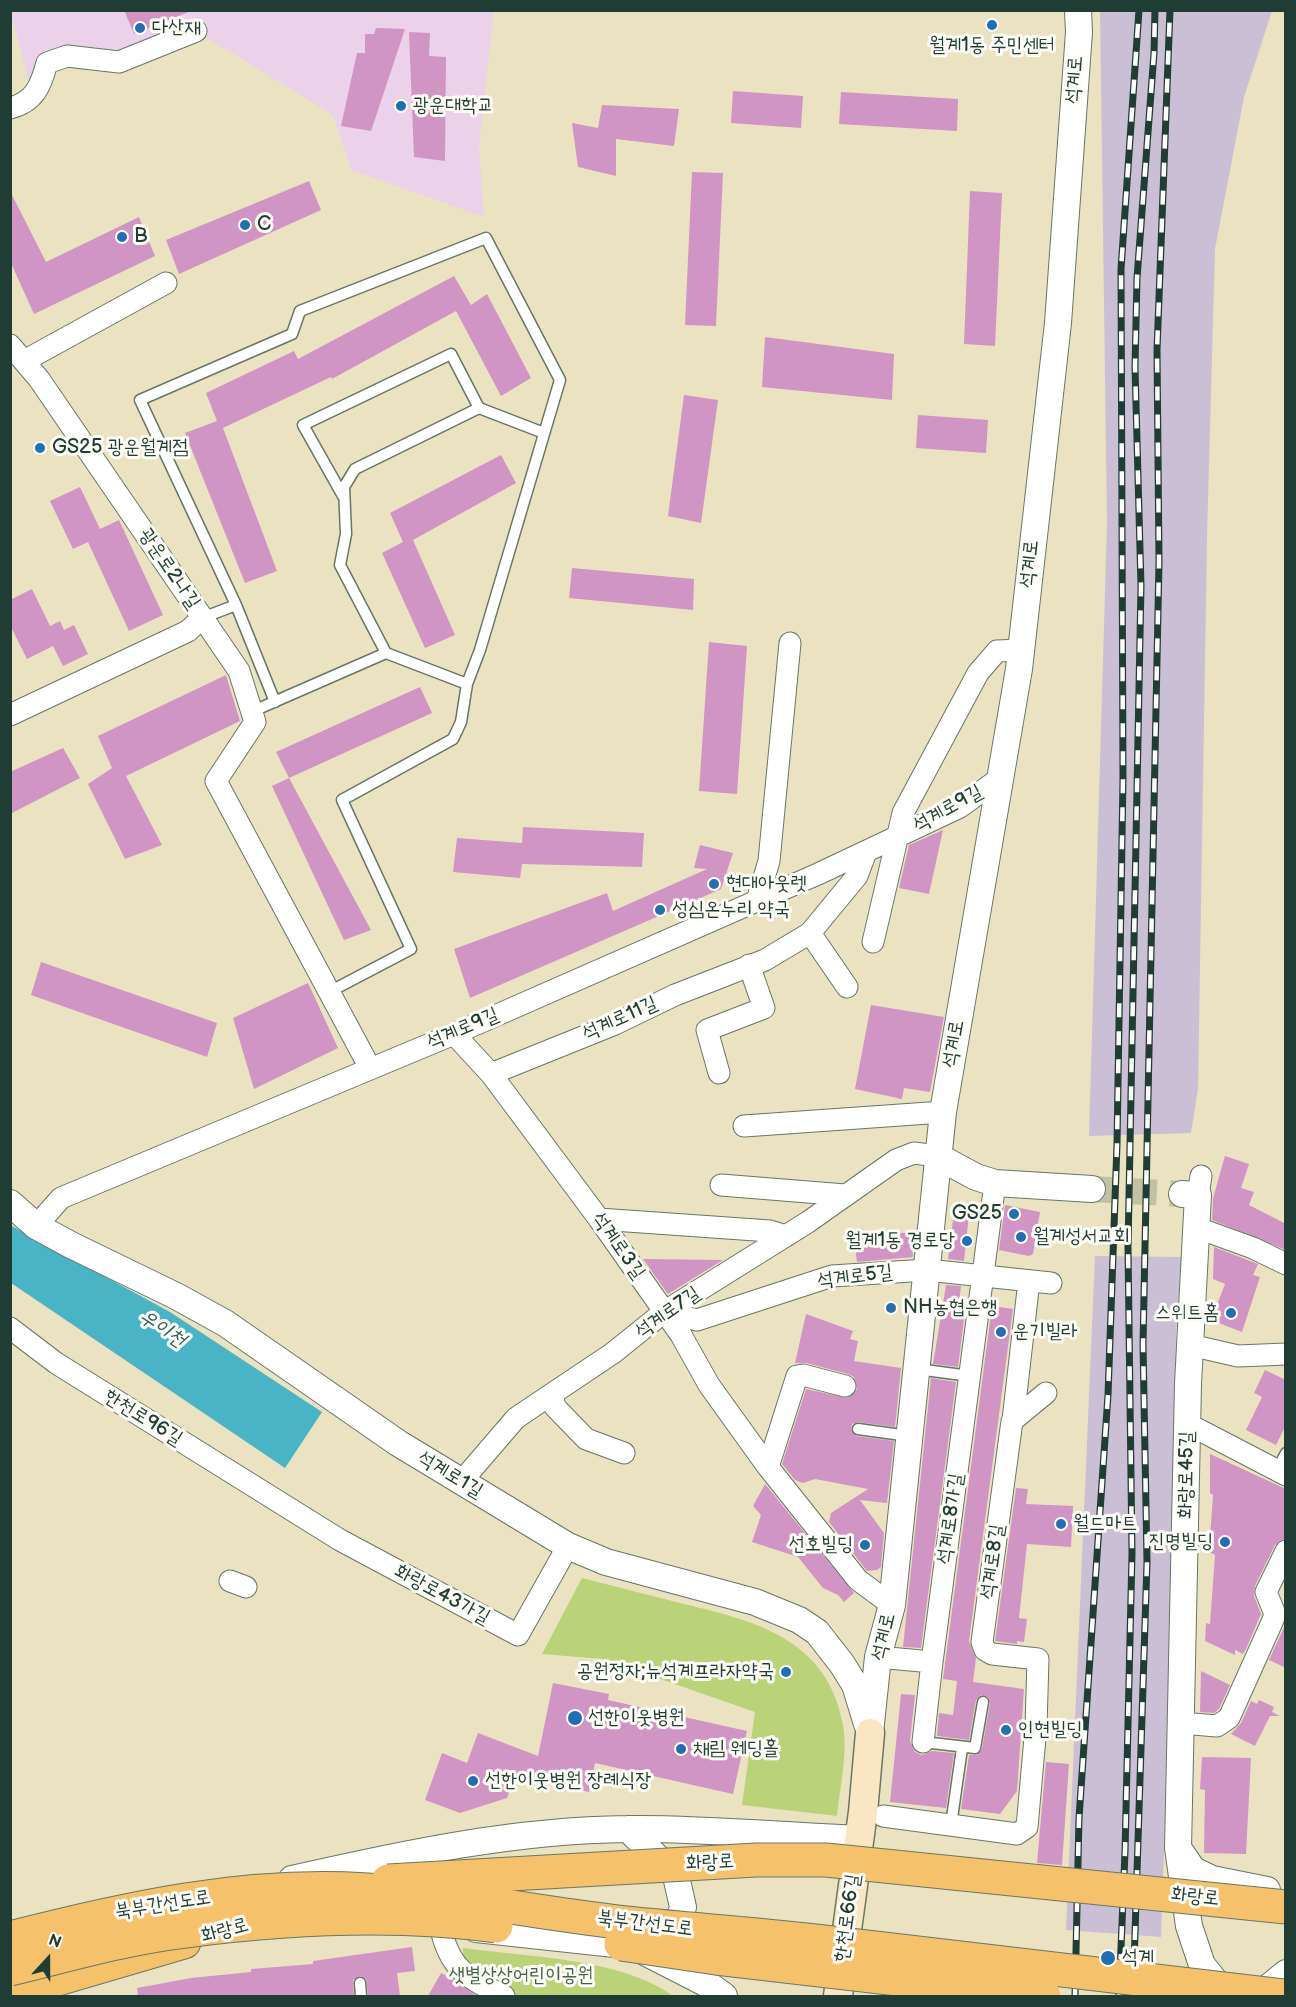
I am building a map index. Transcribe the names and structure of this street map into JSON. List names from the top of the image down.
{
  "streets": {
    "main road": [
      "석계로",
      "화랑로",
      "북부간선도로",
      "한천로66길"
    ],
    "street": [
      "광운로2나길",
      "석계로9길",
      "석계로11길",
      "석계로3길",
      "석계로5길",
      "석계로7길",
      "한천로96길",
      "석계로1길",
      "화랑로45길",
      "석계로8가길",
      "석계로8길",
      "화랑로43가길"
    ]
  },
  "crossings": [
    ["석계로", "석계로9길"],
    ["석계로", "석계로3길"],
    ["석계로", "석계로5길"],
    ["석계로", "석계로7길"],
    ["석계로", "석계로1길"],
    ["석계로", "화랑로"],
    ["석계로", "한천로66길"],
    ["석계로9길", "석계로11길"],
    ["석계로9길", "석계로3길"],
    ["석계로9길", "석계로1길"],
    ["석계로11길", "석계로3길"],
    ["석계로3길", "석계로5길"],
    ["석계로3길", "석계로7길"],
    ["석계로5길", "석계로7길"],
    ["석계로5길", "석계로8가길"],
    ["석계로5길", "석계로8길"],
    ["석계로7길", "석계로1길"],
    ["한천로96길", "화랑로43가길"],
    ["석계로1길", "화랑로43가길"],
    ["화랑로", "한천로66길"]
  ],
  "water": ["우이천"],
  "parks": ["샛별상상어린이공원"],
  "places": [
    "월계1동 주민센터",
    "다산재",
    "광운대학교",
    "C",
    "B",
    "GS25 광운월계점",
    "현대아웃렛",
    "성심온누리 약국",
    "GS25",
    "월계성서교회",
    "월계1동 경로당",
    "NH농협은행",
    "스위트홈",
    "운기빌라",
    "월드마트",
    "진명빌딩",
    "선호빌딩",
    "공원정자;뉴석계프라자약국",
    "선한이웃병원",
    "인현빌딩",
    "채림 웨딩홀",
    "선한이웃병원 장례식장",
    "석계"
  ],
  "north": "top"
}
